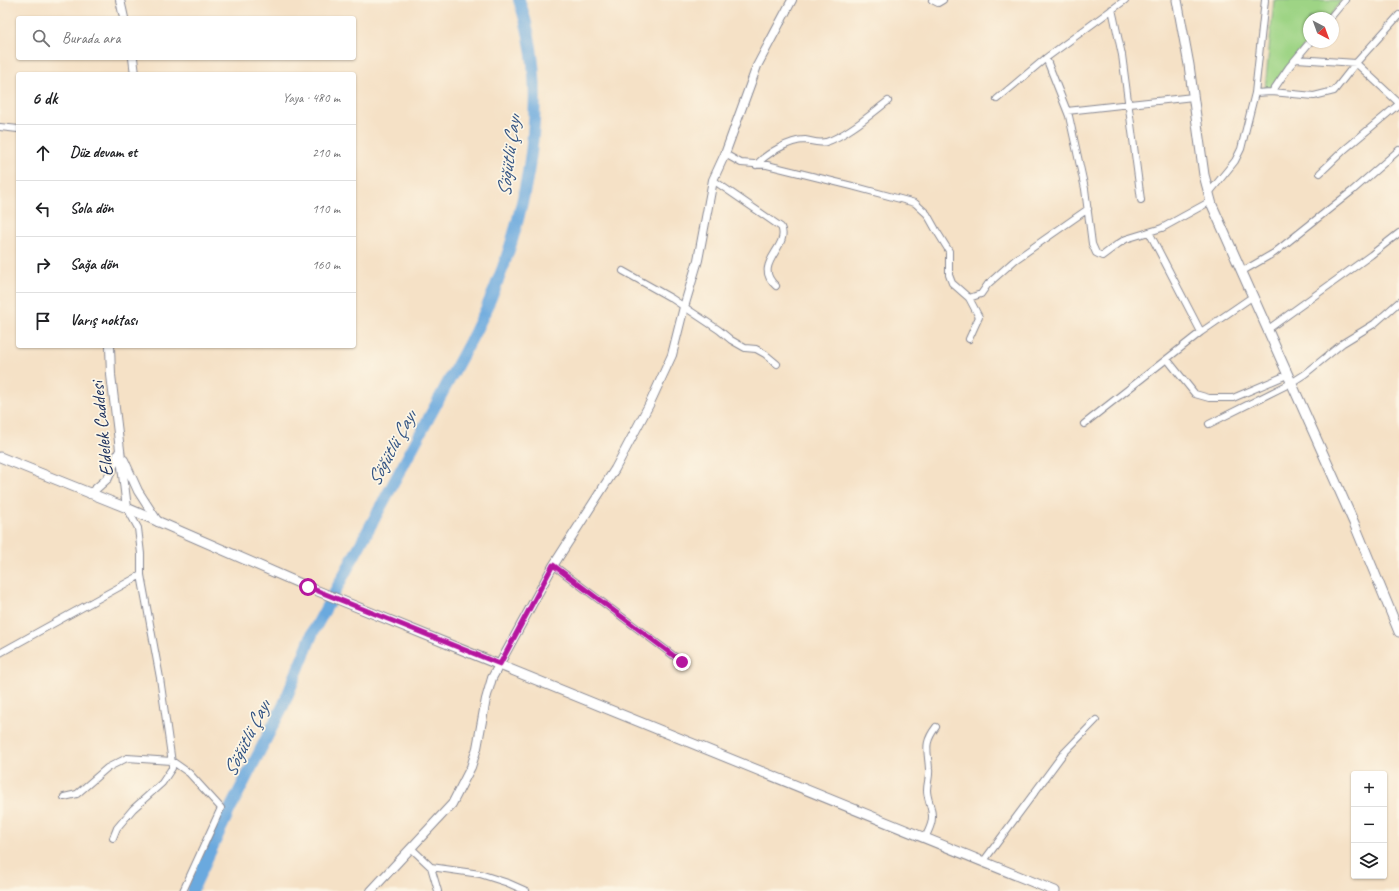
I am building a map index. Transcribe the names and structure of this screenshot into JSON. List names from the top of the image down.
{
  "streets": {
    "street": ["Eldelek Caddesi"]
  },
  "water": ["Söğütlü Çayı"],
  "north": "bottom right",
  "page": {
    "search": "Burada ara",
    "heading": ["6 dk", "Yaya · 480 m"],
    "list": [
      ["Düz devam et", "210 m"],
      ["Sola dön", "110 m"],
      ["Sağa dön", "160 m"],
      "Varış noktası"
    ],
    "map_buttons": ["+", "−"]
  }
}
